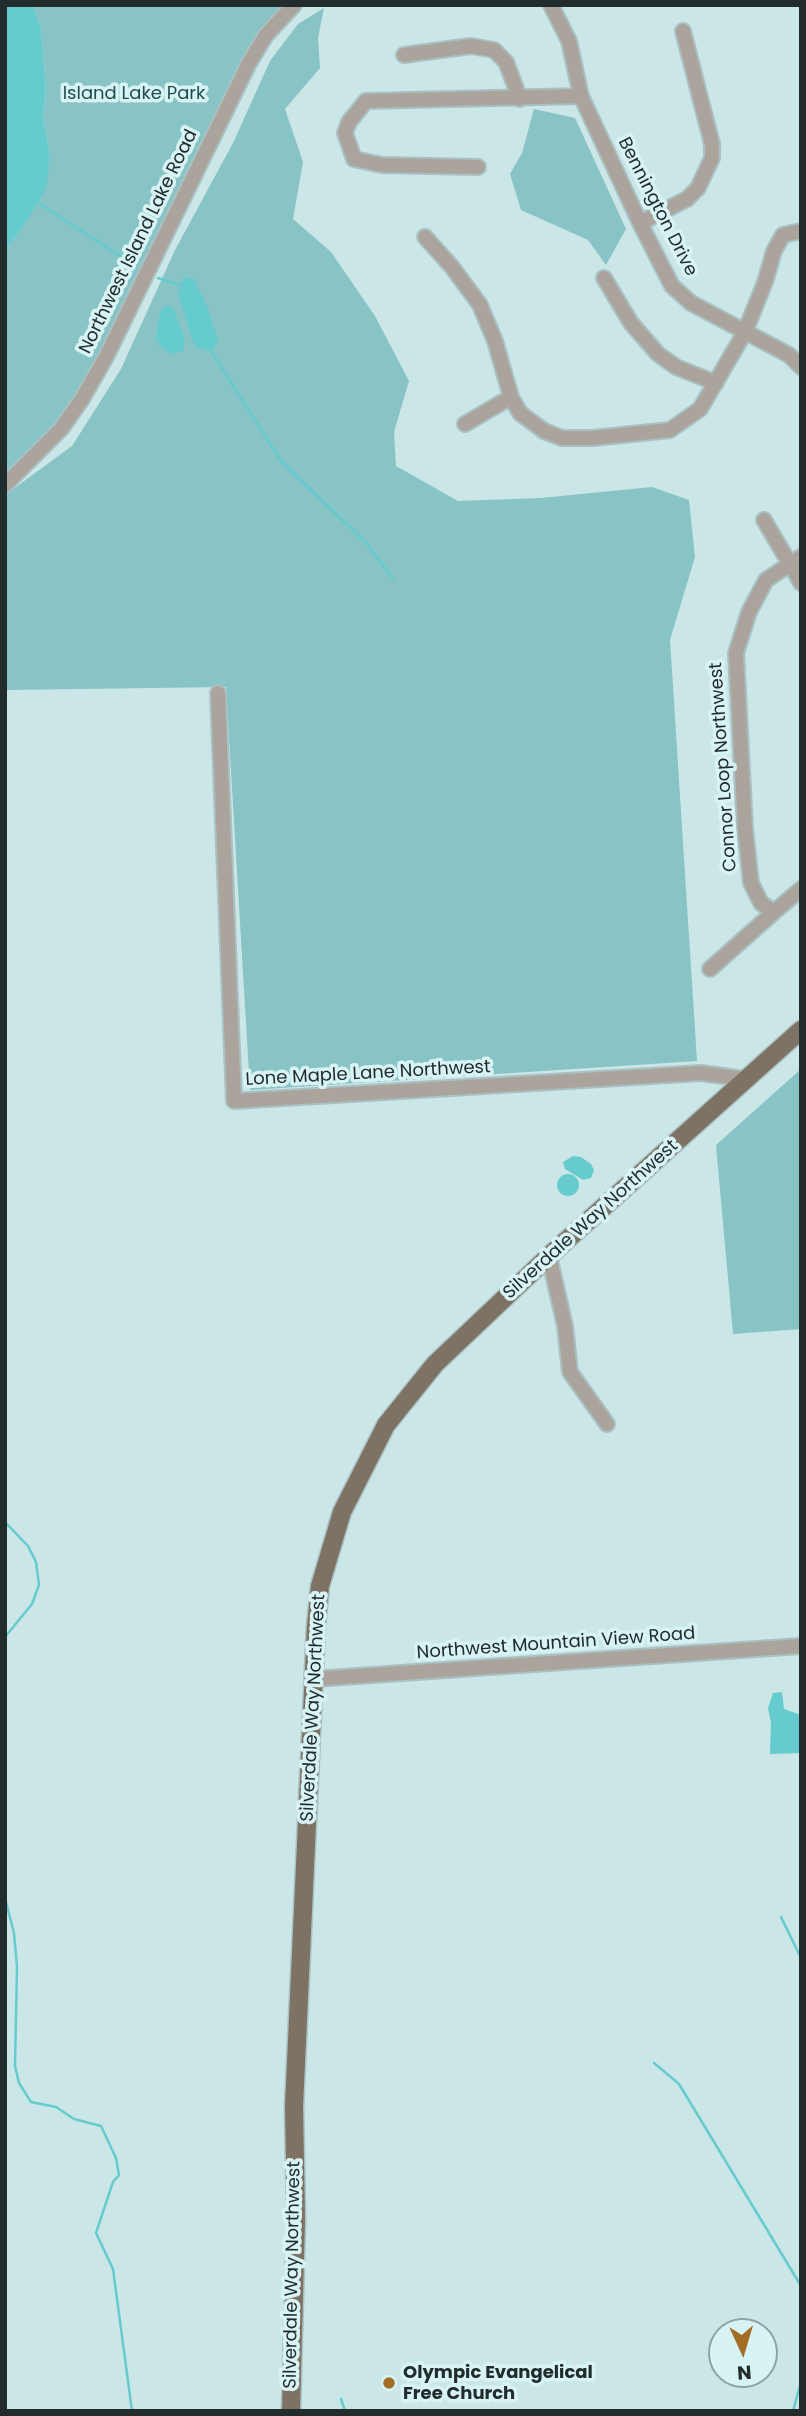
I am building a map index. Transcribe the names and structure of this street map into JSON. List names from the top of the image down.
{
  "streets": {
    "main road": ["Silverdale Way Northwest"],
    "street": [
      "Bennington Drive",
      "Northwest Island Lake Road",
      "Connor Loop Northwest",
      "Lone Maple Lane Northwest",
      "Northwest Mountain View Road"
    ]
  },
  "crossings": [
    ["Lone Maple Lane Northwest", "Silverdale Way Northwest"],
    ["Silverdale Way Northwest", "Northwest Mountain View Road"]
  ],
  "parks": ["Island Lake Park"],
  "places": ["Olympic Evangelical Free Church"],
  "north": "bottom"
}
